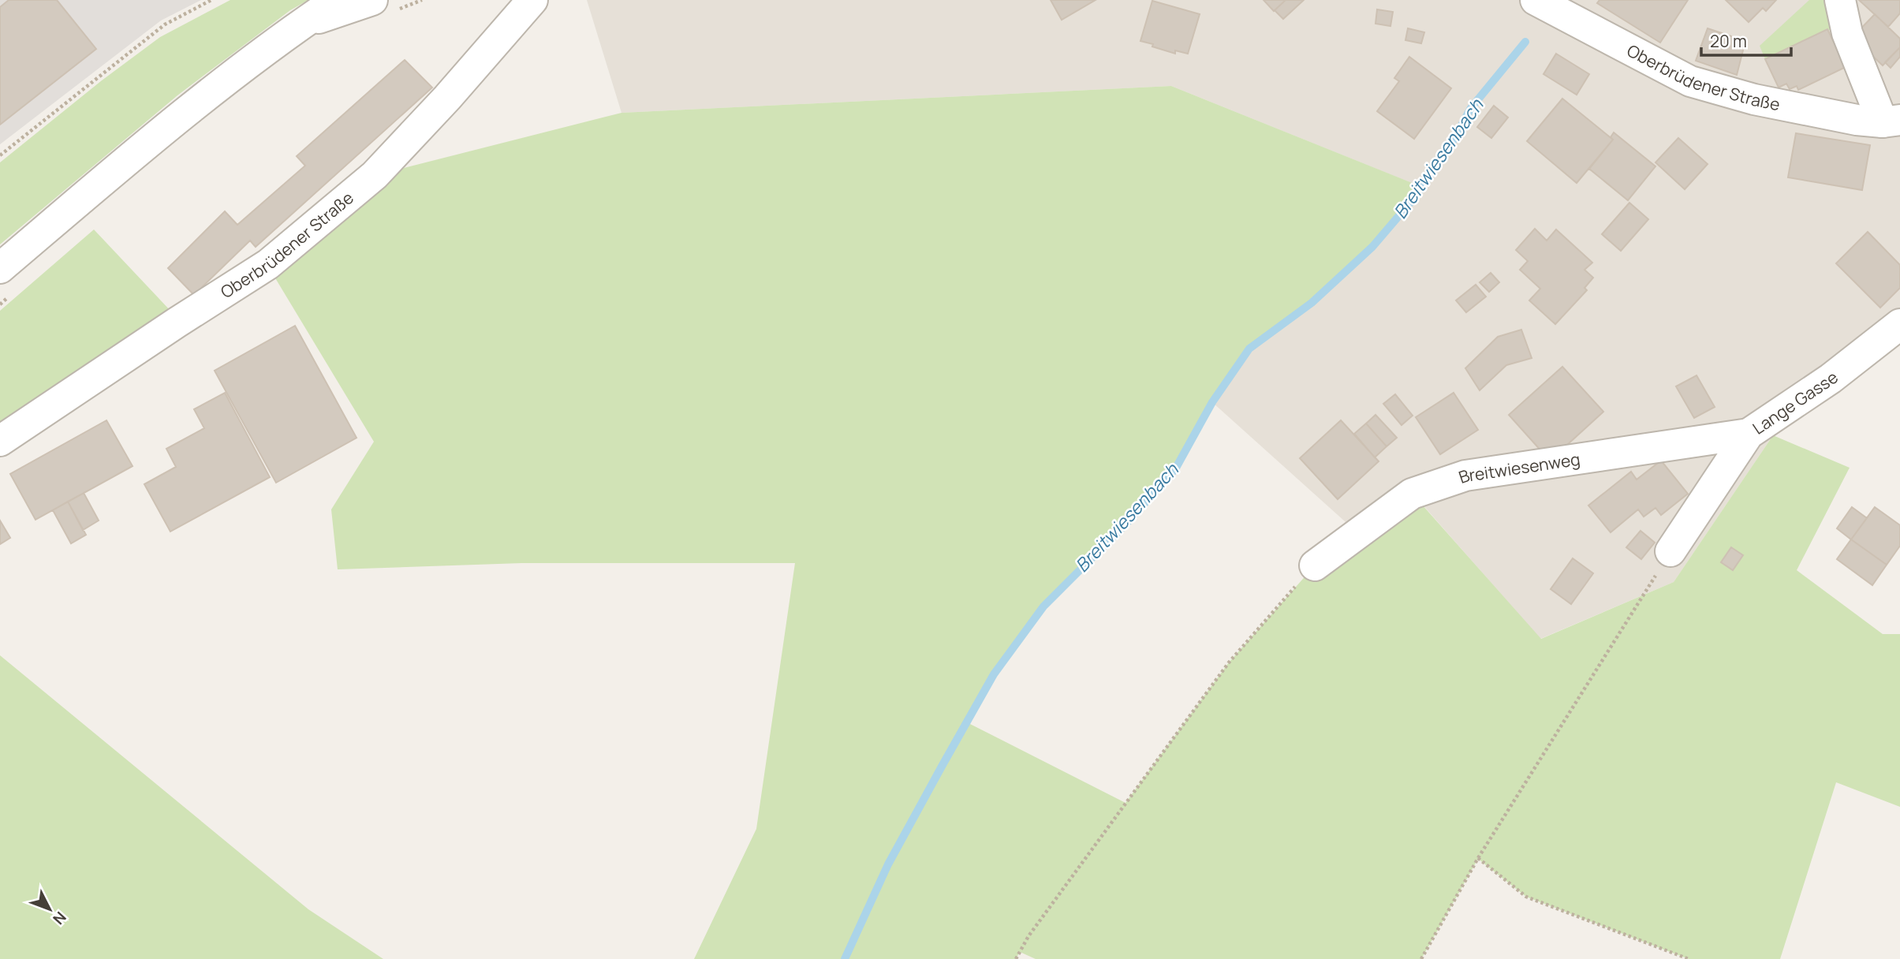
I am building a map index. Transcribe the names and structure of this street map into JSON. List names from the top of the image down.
{
  "streets": {
    "street": ["Oberbrüdener Straße", "Lange Gasse", "Breitwiesenweg"]
  },
  "crossings": [
    ["Lange Gasse", "Breitwiesenweg"]
  ],
  "water": ["Breitwiesenbach"],
  "scale_bar": "20 m",
  "north": "bottom right"
}
